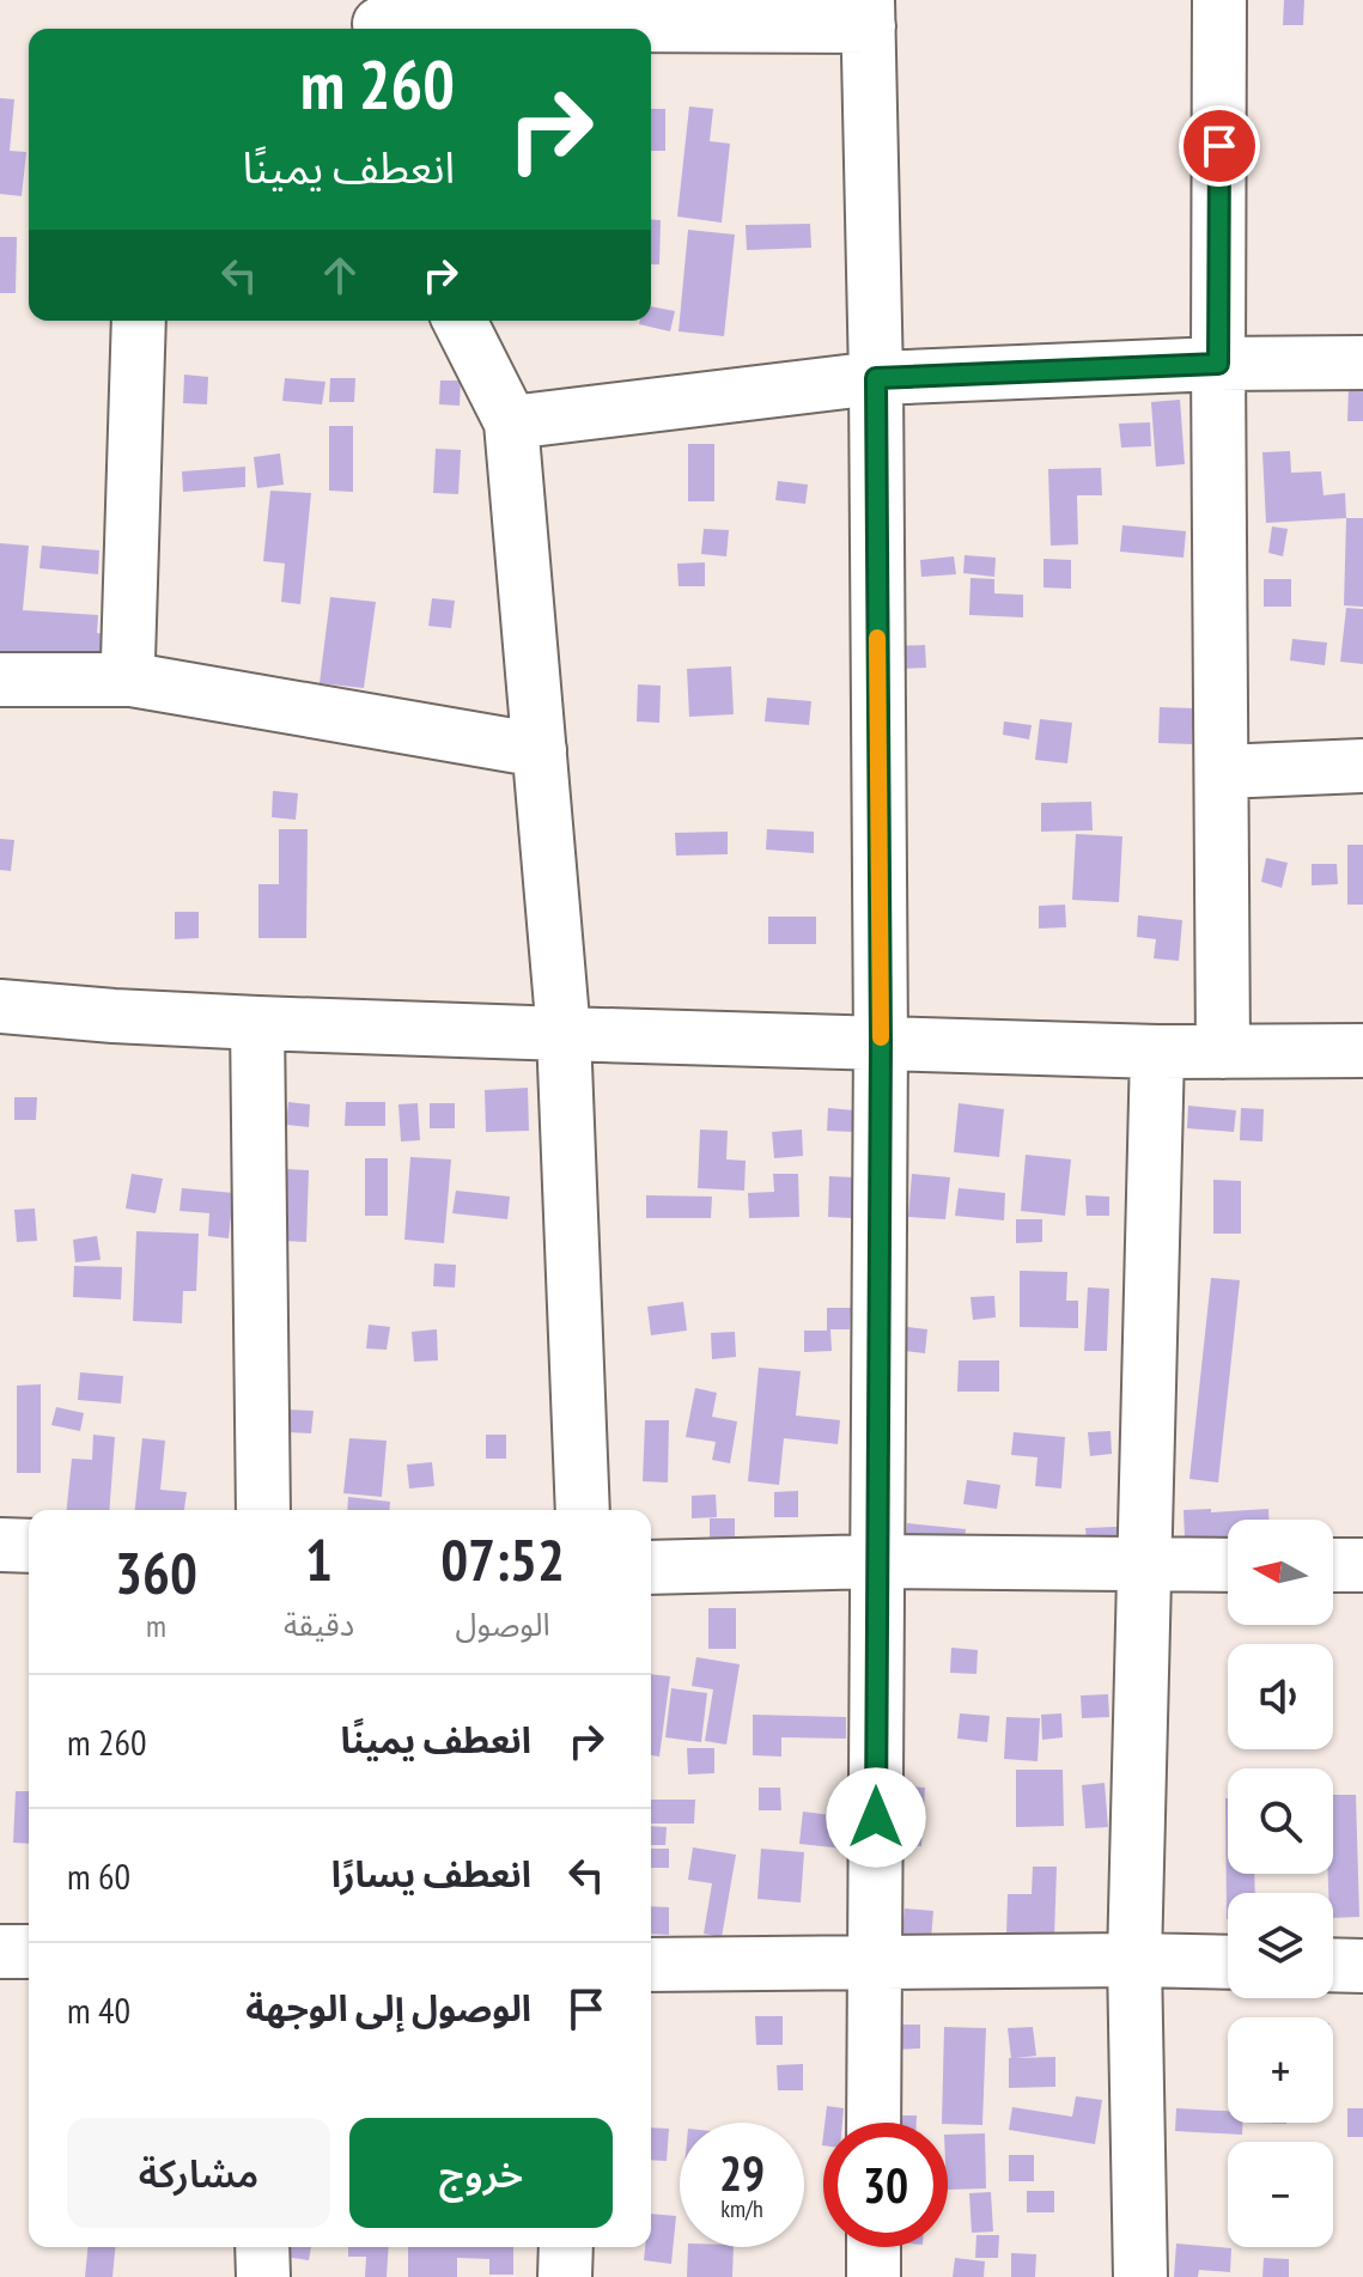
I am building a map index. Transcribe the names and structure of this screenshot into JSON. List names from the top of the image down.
{
  "north": "left",
  "page": {
    "turn": ["260 m", "انعطف يمينًا"],
    "eta": [
      "07:52",
      "الوصول",
      "1",
      "دقيقة",
      "360",
      "m"
    ],
    "map_buttons": ["+", "−"],
    "list": [
      {
        "name": "انعطف يمينًا",
        "value": "260 m"
      },
      {
        "name": "انعطف يسارًا",
        "value": "60 m"
      },
      {
        "name": "الوصول إلى الوجهة",
        "value": "40 m"
      }
    ],
    "buttons": ["خروج", "مشاركة"],
    "speed": "29 km/h",
    "limit": "30"
  }
}
